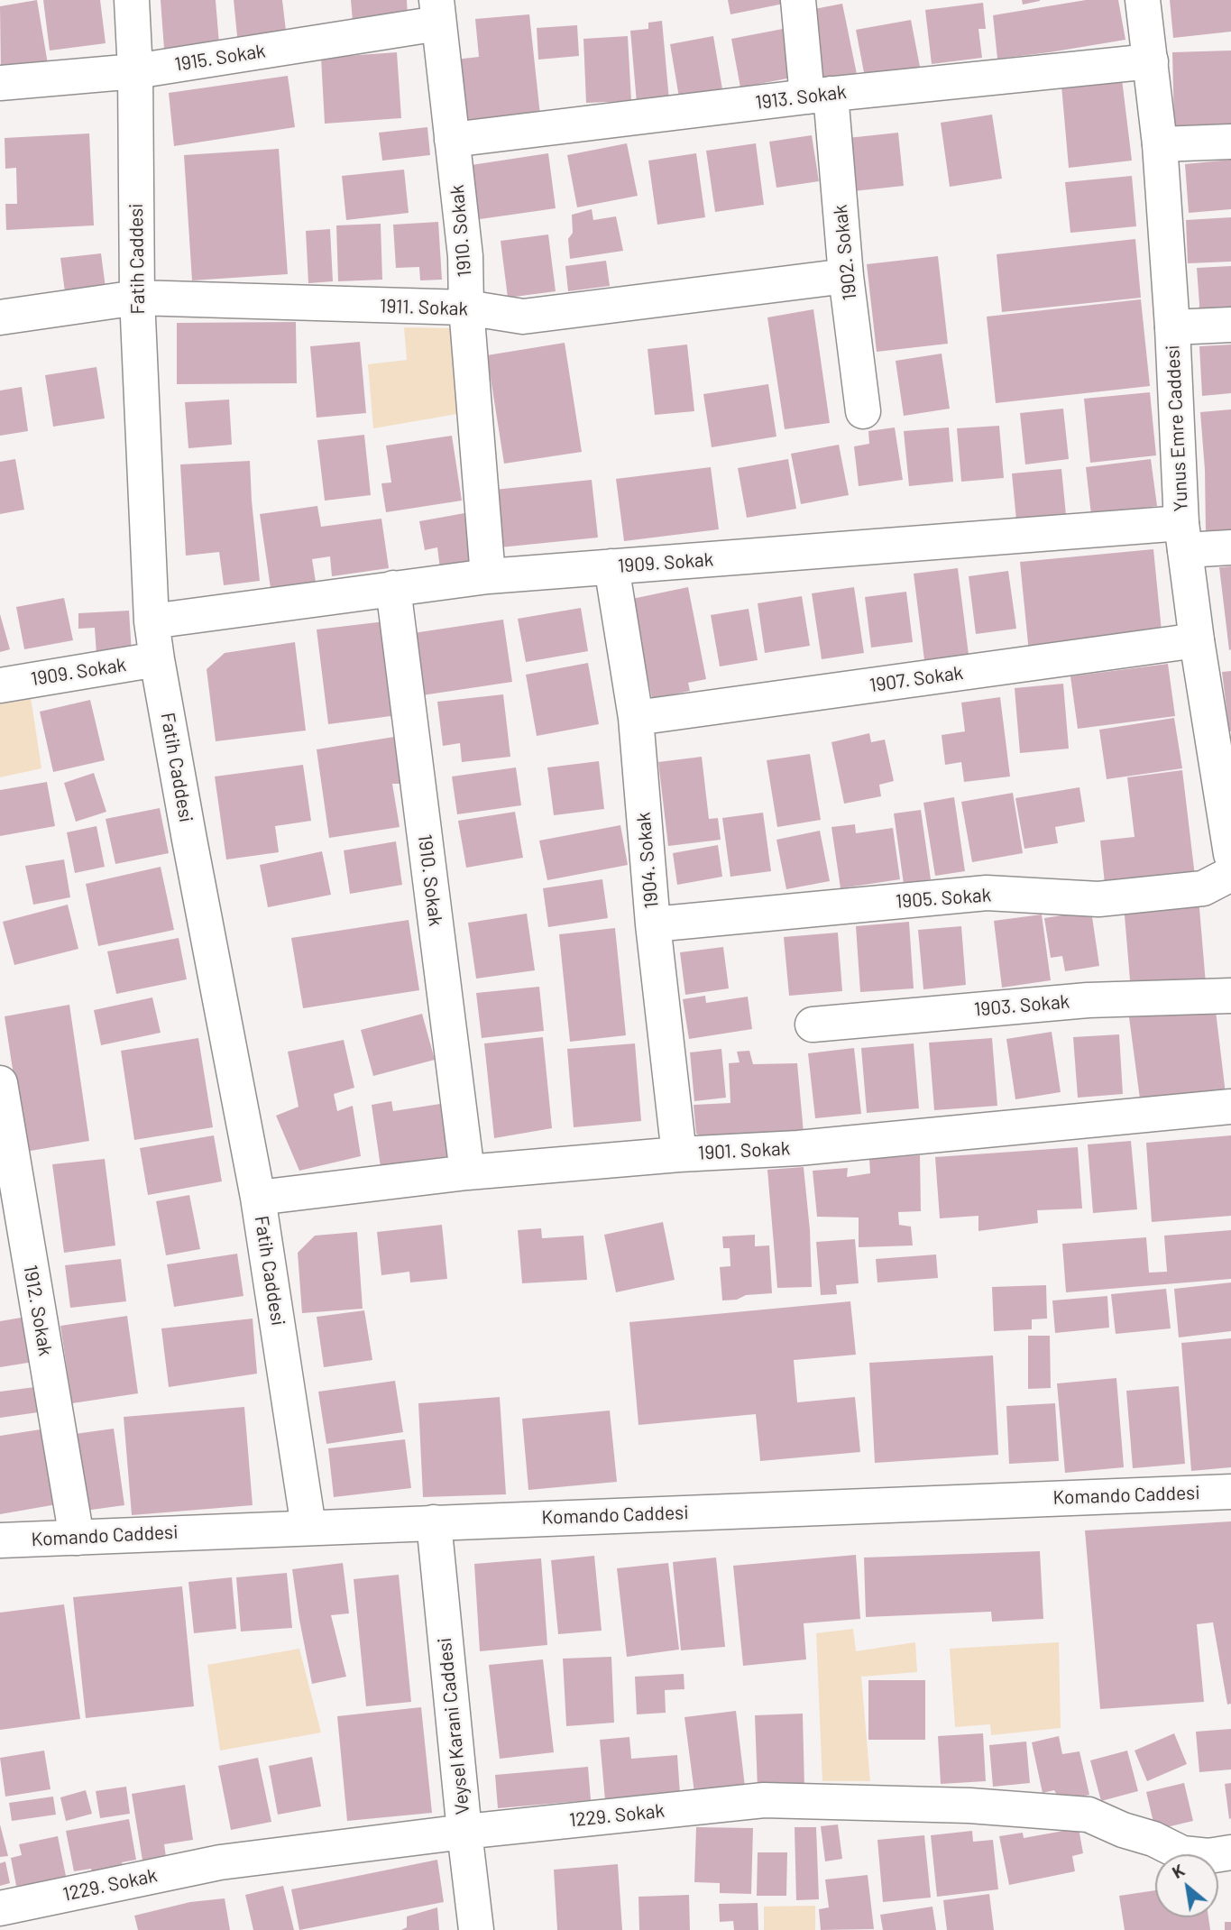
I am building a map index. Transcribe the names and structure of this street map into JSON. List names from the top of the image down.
{
  "streets": {
    "street": [
      "1915. Sokak",
      "1913. Sokak",
      "1910. Sokak",
      "1902. Sokak",
      "Fatih Caddesi",
      "1911. Sokak",
      "Yunus Emre Caddesi",
      "1909. Sokak",
      "1907. Sokak",
      "1904. Sokak",
      "1905. Sokak",
      "1903. Sokak",
      "1901. Sokak",
      "1912. Sokak",
      "Komando Caddesi",
      "Veysel Karani Caddesi",
      "1229. Sokak"
    ]
  },
  "crossings": [
    ["1915. Sokak", "1910. Sokak"],
    ["1915. Sokak", "Fatih Caddesi"],
    ["1913. Sokak", "1910. Sokak"],
    ["1913. Sokak", "1902. Sokak"],
    ["1913. Sokak", "Yunus Emre Caddesi"],
    ["1910. Sokak", "1911. Sokak"],
    ["1910. Sokak", "1909. Sokak"],
    ["1910. Sokak", "1901. Sokak"],
    ["1902. Sokak", "1911. Sokak"],
    ["Fatih Caddesi", "1911. Sokak"],
    ["Fatih Caddesi", "1909. Sokak"],
    ["Fatih Caddesi", "1901. Sokak"],
    ["Fatih Caddesi", "Komando Caddesi"],
    ["Yunus Emre Caddesi", "1909. Sokak"],
    ["Yunus Emre Caddesi", "1907. Sokak"],
    ["1909. Sokak", "1904. Sokak"],
    ["1907. Sokak", "1904. Sokak"],
    ["1904. Sokak", "1905. Sokak"],
    ["1904. Sokak", "1901. Sokak"],
    ["1912. Sokak", "Komando Caddesi"],
    ["Komando Caddesi", "Veysel Karani Caddesi"],
    ["Veysel Karani Caddesi", "1229. Sokak"]
  ],
  "north": "top left"
}
